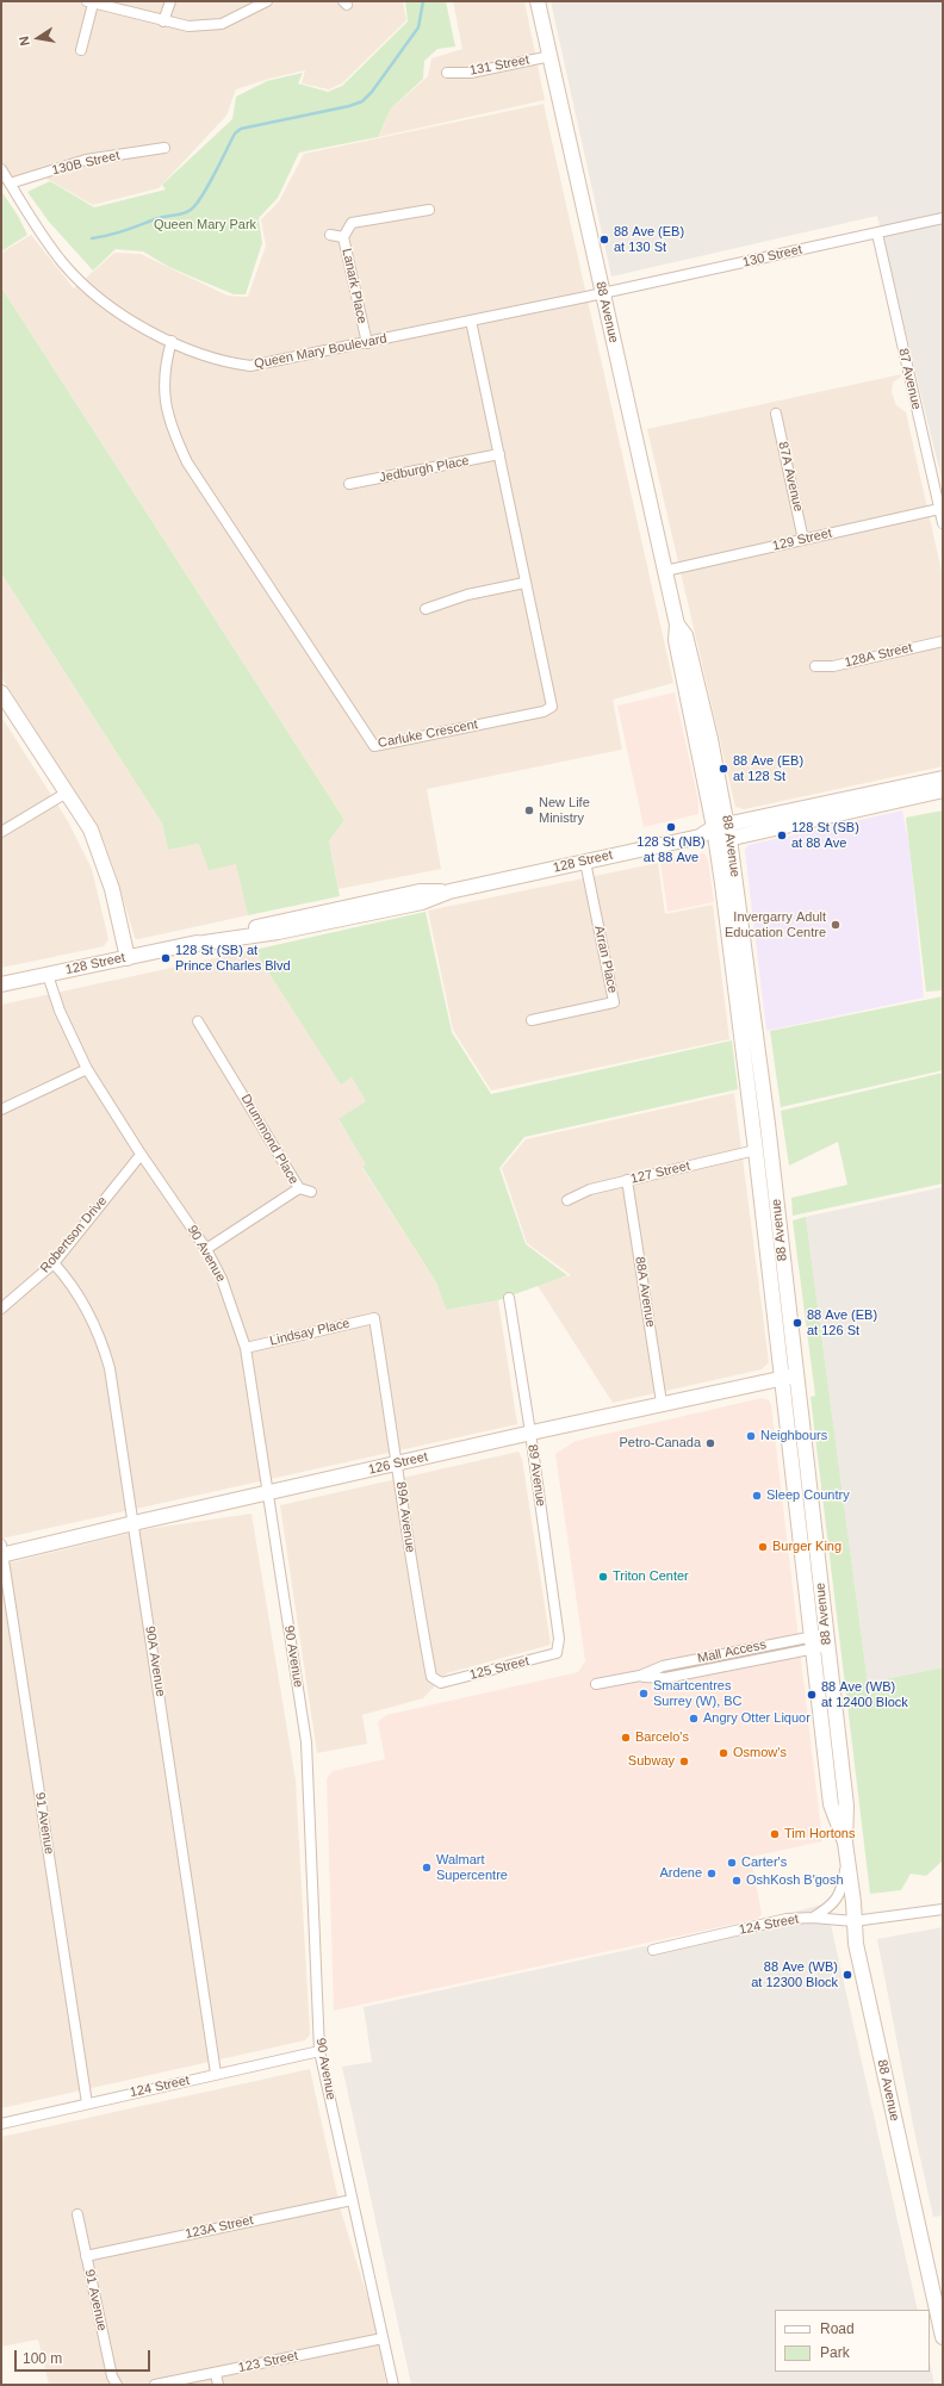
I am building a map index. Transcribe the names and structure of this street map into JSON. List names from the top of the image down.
{
  "streets": {
    "main road": ["88 Avenue", "128 Street", "126 Street"],
    "street": [
      "131 Street",
      "130B Street",
      "130 Street",
      "Lanark Place",
      "Queen Mary Boulevard",
      "87 Avenue",
      "Jedburgh Place",
      "87A Avenue",
      "129 Street",
      "128A Street",
      "Carluke Crescent",
      "Arran Place",
      "Drummond Place",
      "127 Street",
      "Robertson Drive",
      "90 Avenue",
      "88A Avenue",
      "Lindsay Place",
      "89 Avenue",
      "89A Avenue",
      "Mall Access",
      "90A Avenue",
      "125 Street",
      "91 Avenue",
      "124 Street",
      "123A Street",
      "123 Street"
    ]
  },
  "crossings": [
    ["131 Street", "88 Avenue"],
    ["130B Street", "Queen Mary Boulevard"],
    ["130 Street", "88 Avenue"],
    ["130 Street", "Queen Mary Boulevard"],
    ["130 Street", "87 Avenue"],
    ["Lanark Place", "Queen Mary Boulevard"],
    ["88 Avenue", "Queen Mary Boulevard"],
    ["88 Avenue", "129 Street"],
    ["88 Avenue", "128 Street"],
    ["88 Avenue", "127 Street"],
    ["88 Avenue", "126 Street"],
    ["88 Avenue", "Mall Access"],
    ["88 Avenue", "124 Street"],
    ["Queen Mary Boulevard", "Carluke Crescent"],
    ["87 Avenue", "129 Street"],
    ["Jedburgh Place", "Carluke Crescent"],
    ["87A Avenue", "129 Street"],
    ["128 Street", "Arran Place"],
    ["128 Street", "90 Avenue"],
    ["Drummond Place", "90 Avenue"],
    ["127 Street", "88A Avenue"],
    ["Robertson Drive", "90 Avenue"],
    ["Robertson Drive", "90A Avenue"],
    ["90 Avenue", "Lindsay Place"],
    ["90 Avenue", "126 Street"],
    ["90 Avenue", "124 Street"],
    ["90 Avenue", "123A Street"],
    ["90 Avenue", "123 Street"],
    ["88A Avenue", "126 Street"],
    ["Lindsay Place", "89A Avenue"],
    ["126 Street", "89 Avenue"],
    ["126 Street", "89A Avenue"],
    ["126 Street", "90A Avenue"],
    ["126 Street", "91 Avenue"],
    ["89 Avenue", "125 Street"],
    ["89A Avenue", "125 Street"],
    ["90A Avenue", "124 Street"],
    ["91 Avenue", "124 Street"],
    ["91 Avenue", "123A Street"]
  ],
  "parks": ["Queen Mary Park"],
  "places": [
    "88 Ave (EB) at 130 St",
    "88 Ave (EB) at 128 St",
    "New Life Ministry",
    "128 St (NB) at 88 Ave",
    "128 St (SB) at 88 Ave",
    "Invergarry Adult Education Centre",
    "128 St (SB) at Prince Charles Blvd",
    "88 Ave (EB) at 126 St",
    "Neighbours",
    "Petro-Canada",
    "Sleep Country",
    "Burger King",
    "Triton Center",
    "Smartcentres Surrey (W), BC",
    "88 Ave (WB) at 12400 Block",
    "Angry Otter Liquor",
    "Barcelo's",
    "Osmow's",
    "Subway",
    "Tim Hortons",
    "Carter's",
    "Walmart Supercentre",
    "Ardene",
    "OshKosh B'gosh",
    "88 Ave (WB) at 12300 Block"
  ],
  "legend": ["Road", "Park"],
  "scale_bar": "100 m",
  "north": "left"
}
